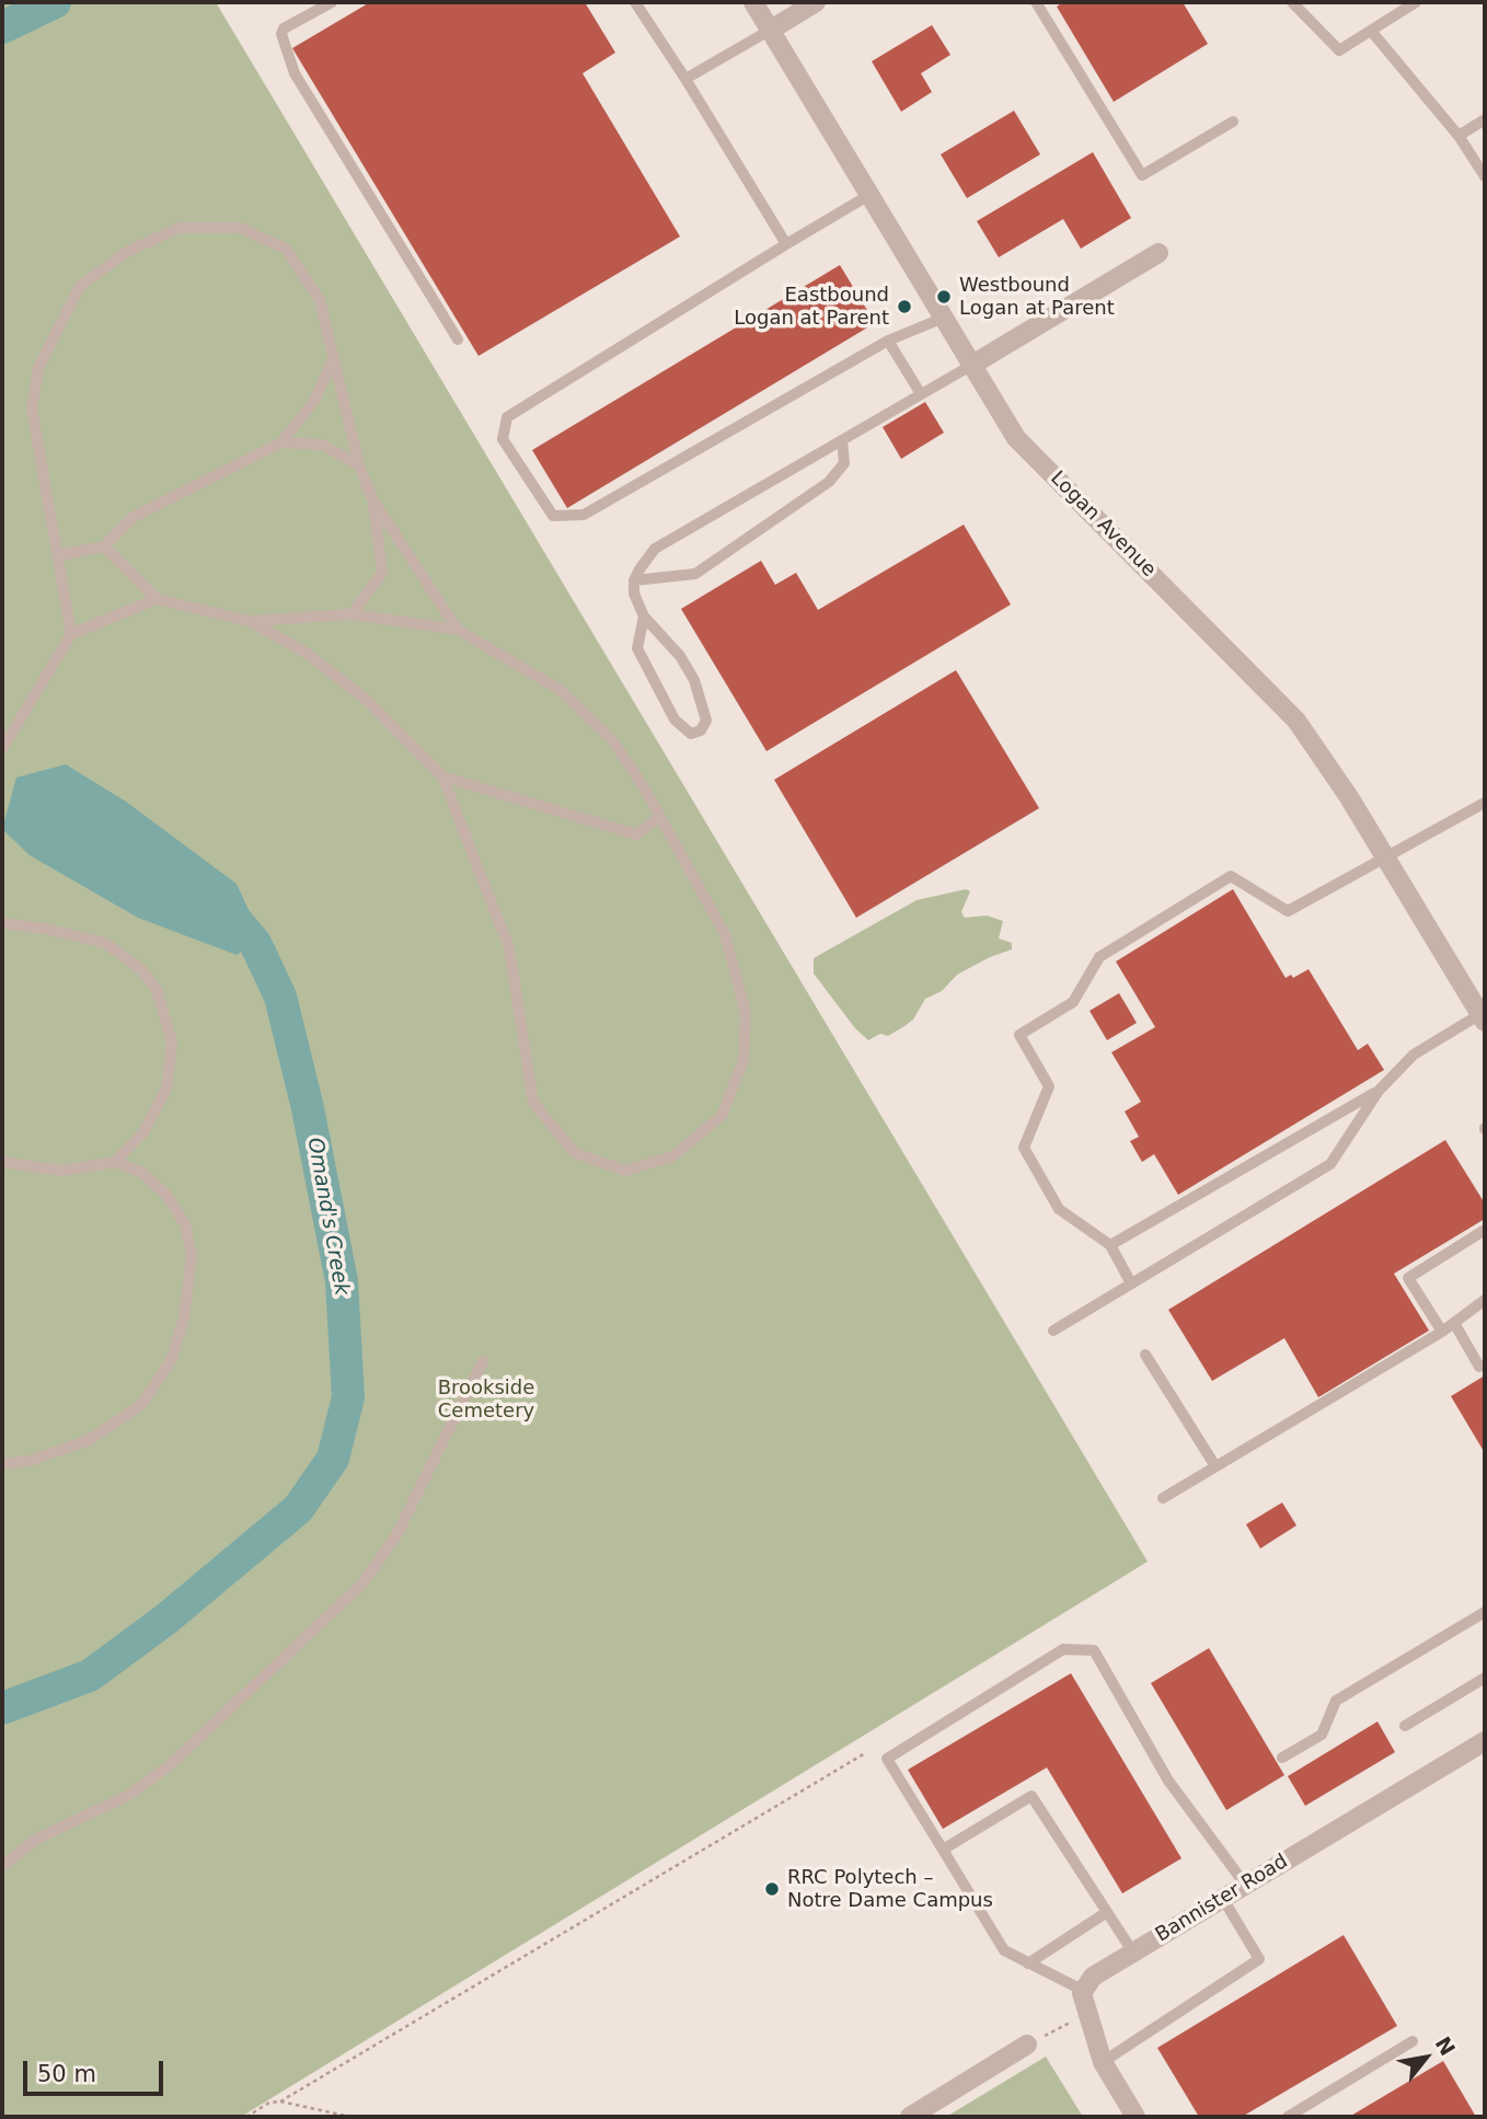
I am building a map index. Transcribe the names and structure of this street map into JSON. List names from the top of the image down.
{
  "streets": {
    "street": ["Logan Avenue", "Bannister Road"]
  },
  "water": ["Omand's Creek"],
  "parks": ["Brookside Cemetery"],
  "places": ["Westbound Logan at Parent", "Eastbound Logan at Parent", "RRC Polytech – Notre Dame Campus"],
  "scale_bar": "50 m",
  "north": "top right"
}
